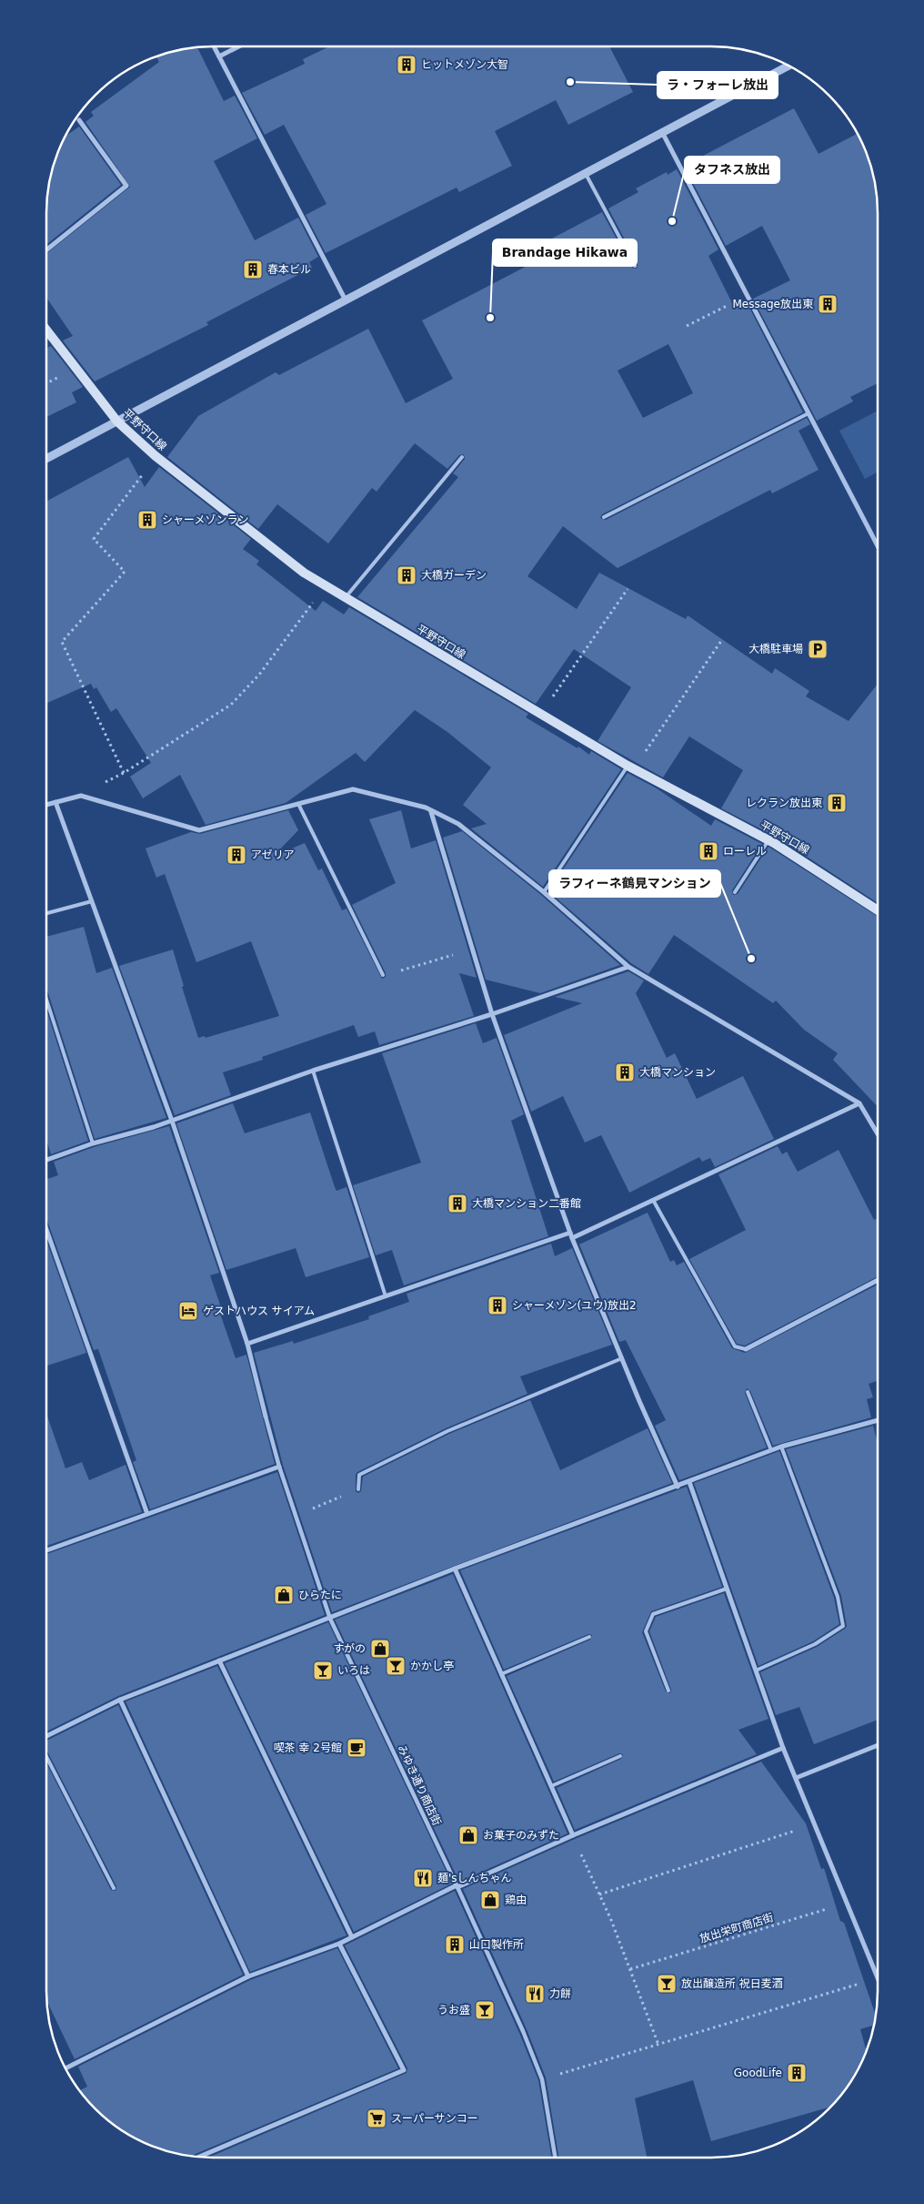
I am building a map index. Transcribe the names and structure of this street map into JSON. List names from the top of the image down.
{
  "streets": {
    "main road": ["平野守口線"],
    "street": ["みゆき通り商店街"],
    "path": ["放出栄町商店街"]
  },
  "places": {
    "building": [
      "ヒットメゾン大智",
      "春本ビル",
      "Message放出東",
      "シャーメゾンラン",
      "大橋ガーデン",
      "レクラン放出東",
      "ローレル",
      "アゼリア",
      "大橋マンション",
      "大橋マンション二番館",
      "シャーメゾン(ユウ)放出2",
      "山口製作所",
      "GoodLife"
    ],
    "other": [
      "ラ・フォーレ放出",
      "タフネス放出",
      "Brandage Hikawa",
      "ラフィーネ鶴見マンション"
    ],
    "parking": ["大橋駐車場"],
    "hotel": ["ゲストハウス サイアム"],
    "shop": [
      "ひらたに",
      "すがの",
      "お菓子のみずた",
      "鶏由"
    ],
    "bar": [
      "かかし亭",
      "いろは",
      "放出醸造所 祝日麦酒",
      "うお盛"
    ],
    "cafe": ["喫茶 幸 2号館"],
    "restaurant": ["麺'sしんちゃん", "力餅"],
    "supermarket": ["スーパーサンコー"]
  }
}
